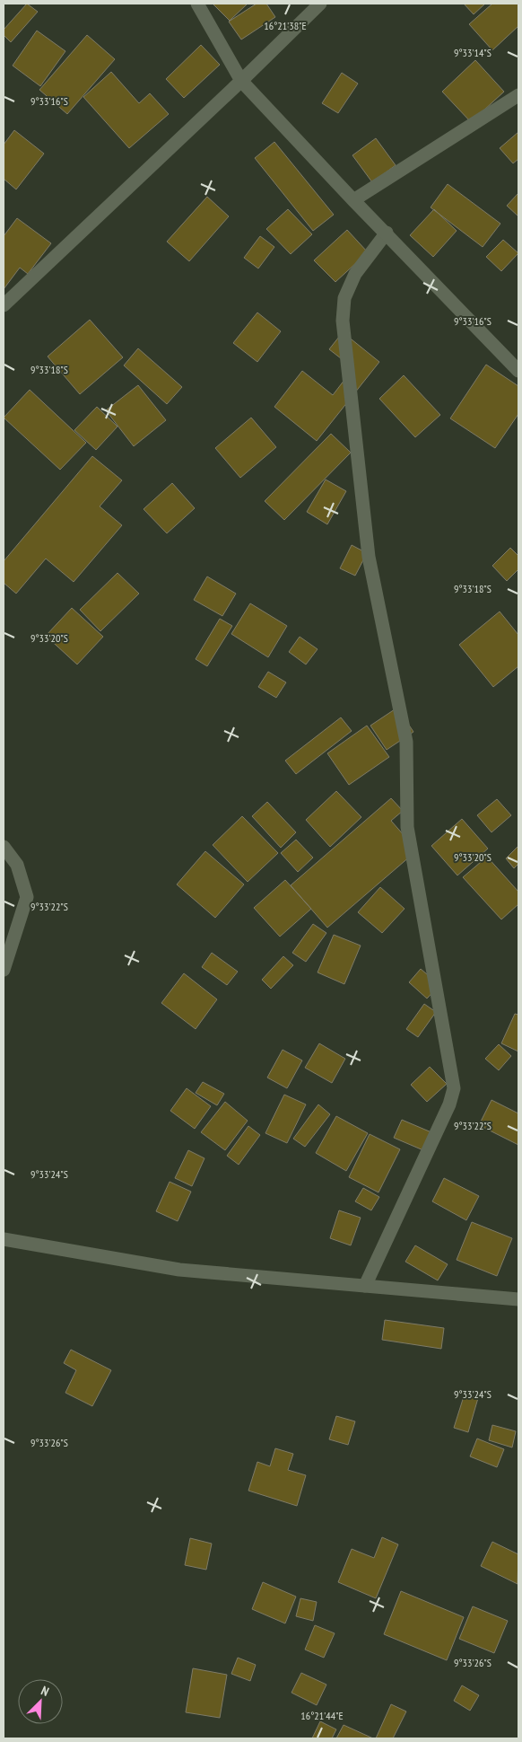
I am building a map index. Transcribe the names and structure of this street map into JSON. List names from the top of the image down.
{
  "north": "top right",
  "coordinates": [
    "16°21'38\"E",
    "9°33'14\"S",
    "9°33'16\"S",
    "9°33'18\"S",
    "9°33'20\"S",
    "9°33'22\"S",
    "9°33'24\"S",
    "9°33'26\"S",
    "16°21'44\"E"
  ]
}
